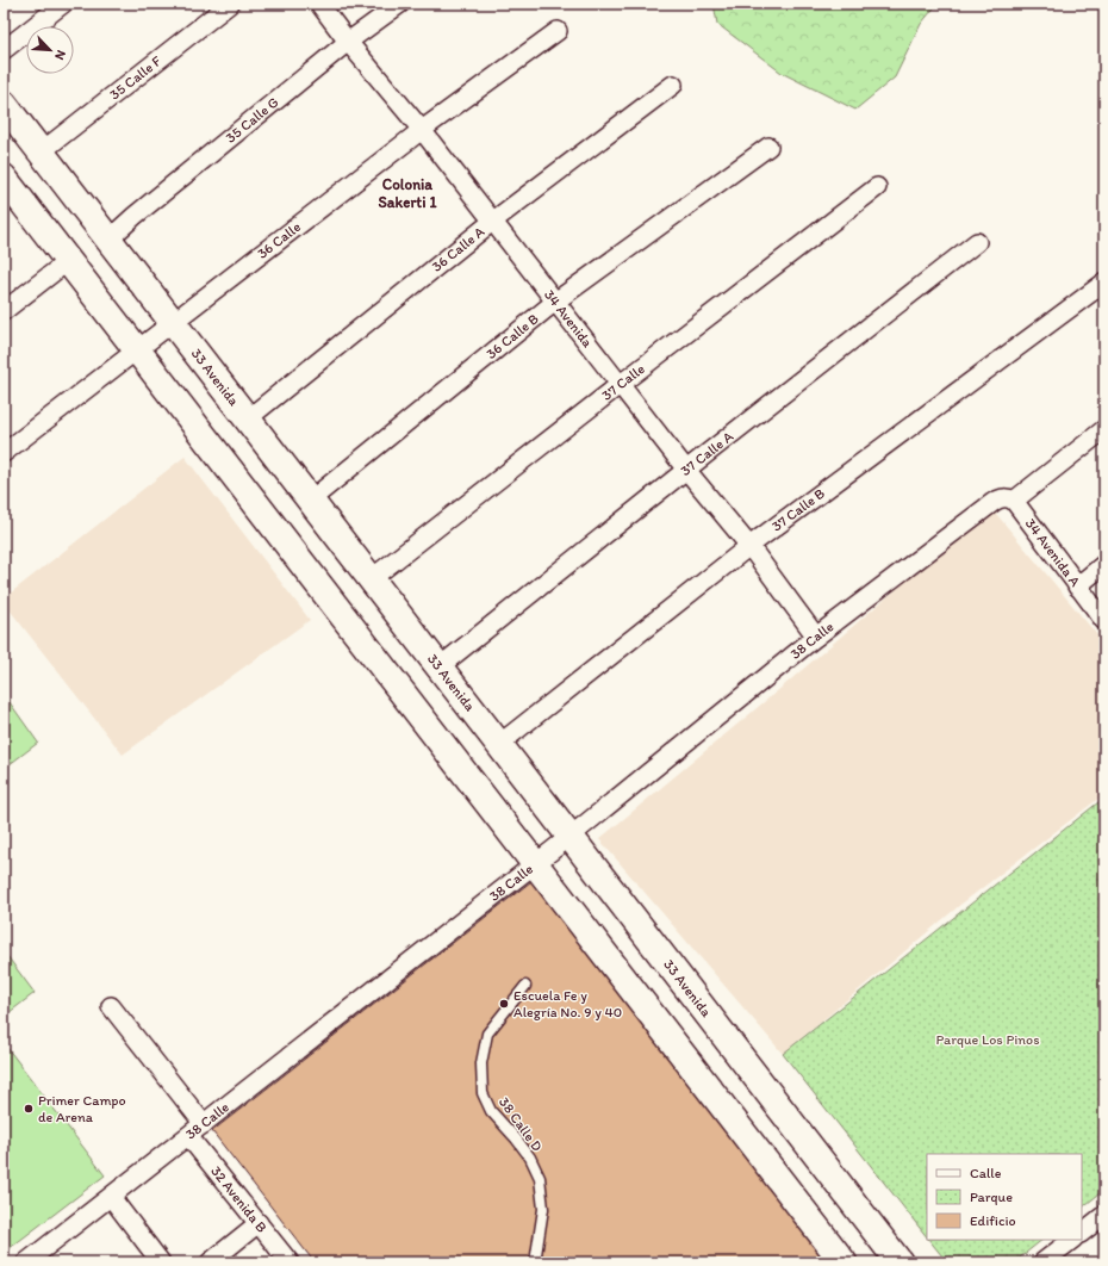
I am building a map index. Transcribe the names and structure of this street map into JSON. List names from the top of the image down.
{
  "streets": {
    "street": [
      "35 Calle F",
      "35 Calle G",
      "36 Calle",
      "36 Calle A",
      "34 Avenida",
      "36 Calle B",
      "33 Avenida",
      "37 Calle",
      "37 Calle A",
      "37 Calle B",
      "34 Avenida A",
      "38 Calle",
      "32 Avenida B"
    ],
    "lane": ["38 Calle D"]
  },
  "crossings": [
    ["35 Calle F", "33 Avenida"],
    ["35 Calle G", "34 Avenida"],
    ["35 Calle G", "33 Avenida"],
    ["36 Calle", "34 Avenida"],
    ["36 Calle", "33 Avenida"],
    ["36 Calle A", "34 Avenida"],
    ["36 Calle A", "33 Avenida"],
    ["34 Avenida", "36 Calle B"],
    ["34 Avenida", "37 Calle"],
    ["34 Avenida", "37 Calle A"],
    ["34 Avenida", "37 Calle B"],
    ["34 Avenida", "38 Calle"],
    ["36 Calle B", "33 Avenida"],
    ["33 Avenida", "37 Calle"],
    ["33 Avenida", "37 Calle A"],
    ["33 Avenida", "37 Calle B"],
    ["33 Avenida", "38 Calle"],
    ["34 Avenida A", "38 Calle"],
    ["38 Calle", "32 Avenida B"]
  ],
  "districts": ["Colonia Sakerti 1"],
  "parks": ["Parque Los Pinos"],
  "places": ["Escuela Fe y Alegría No. 9 y 40", "Primer Campo de Arena"],
  "legend": ["Calle", "Parque", "Edificio"],
  "north": "bottom right"
}
